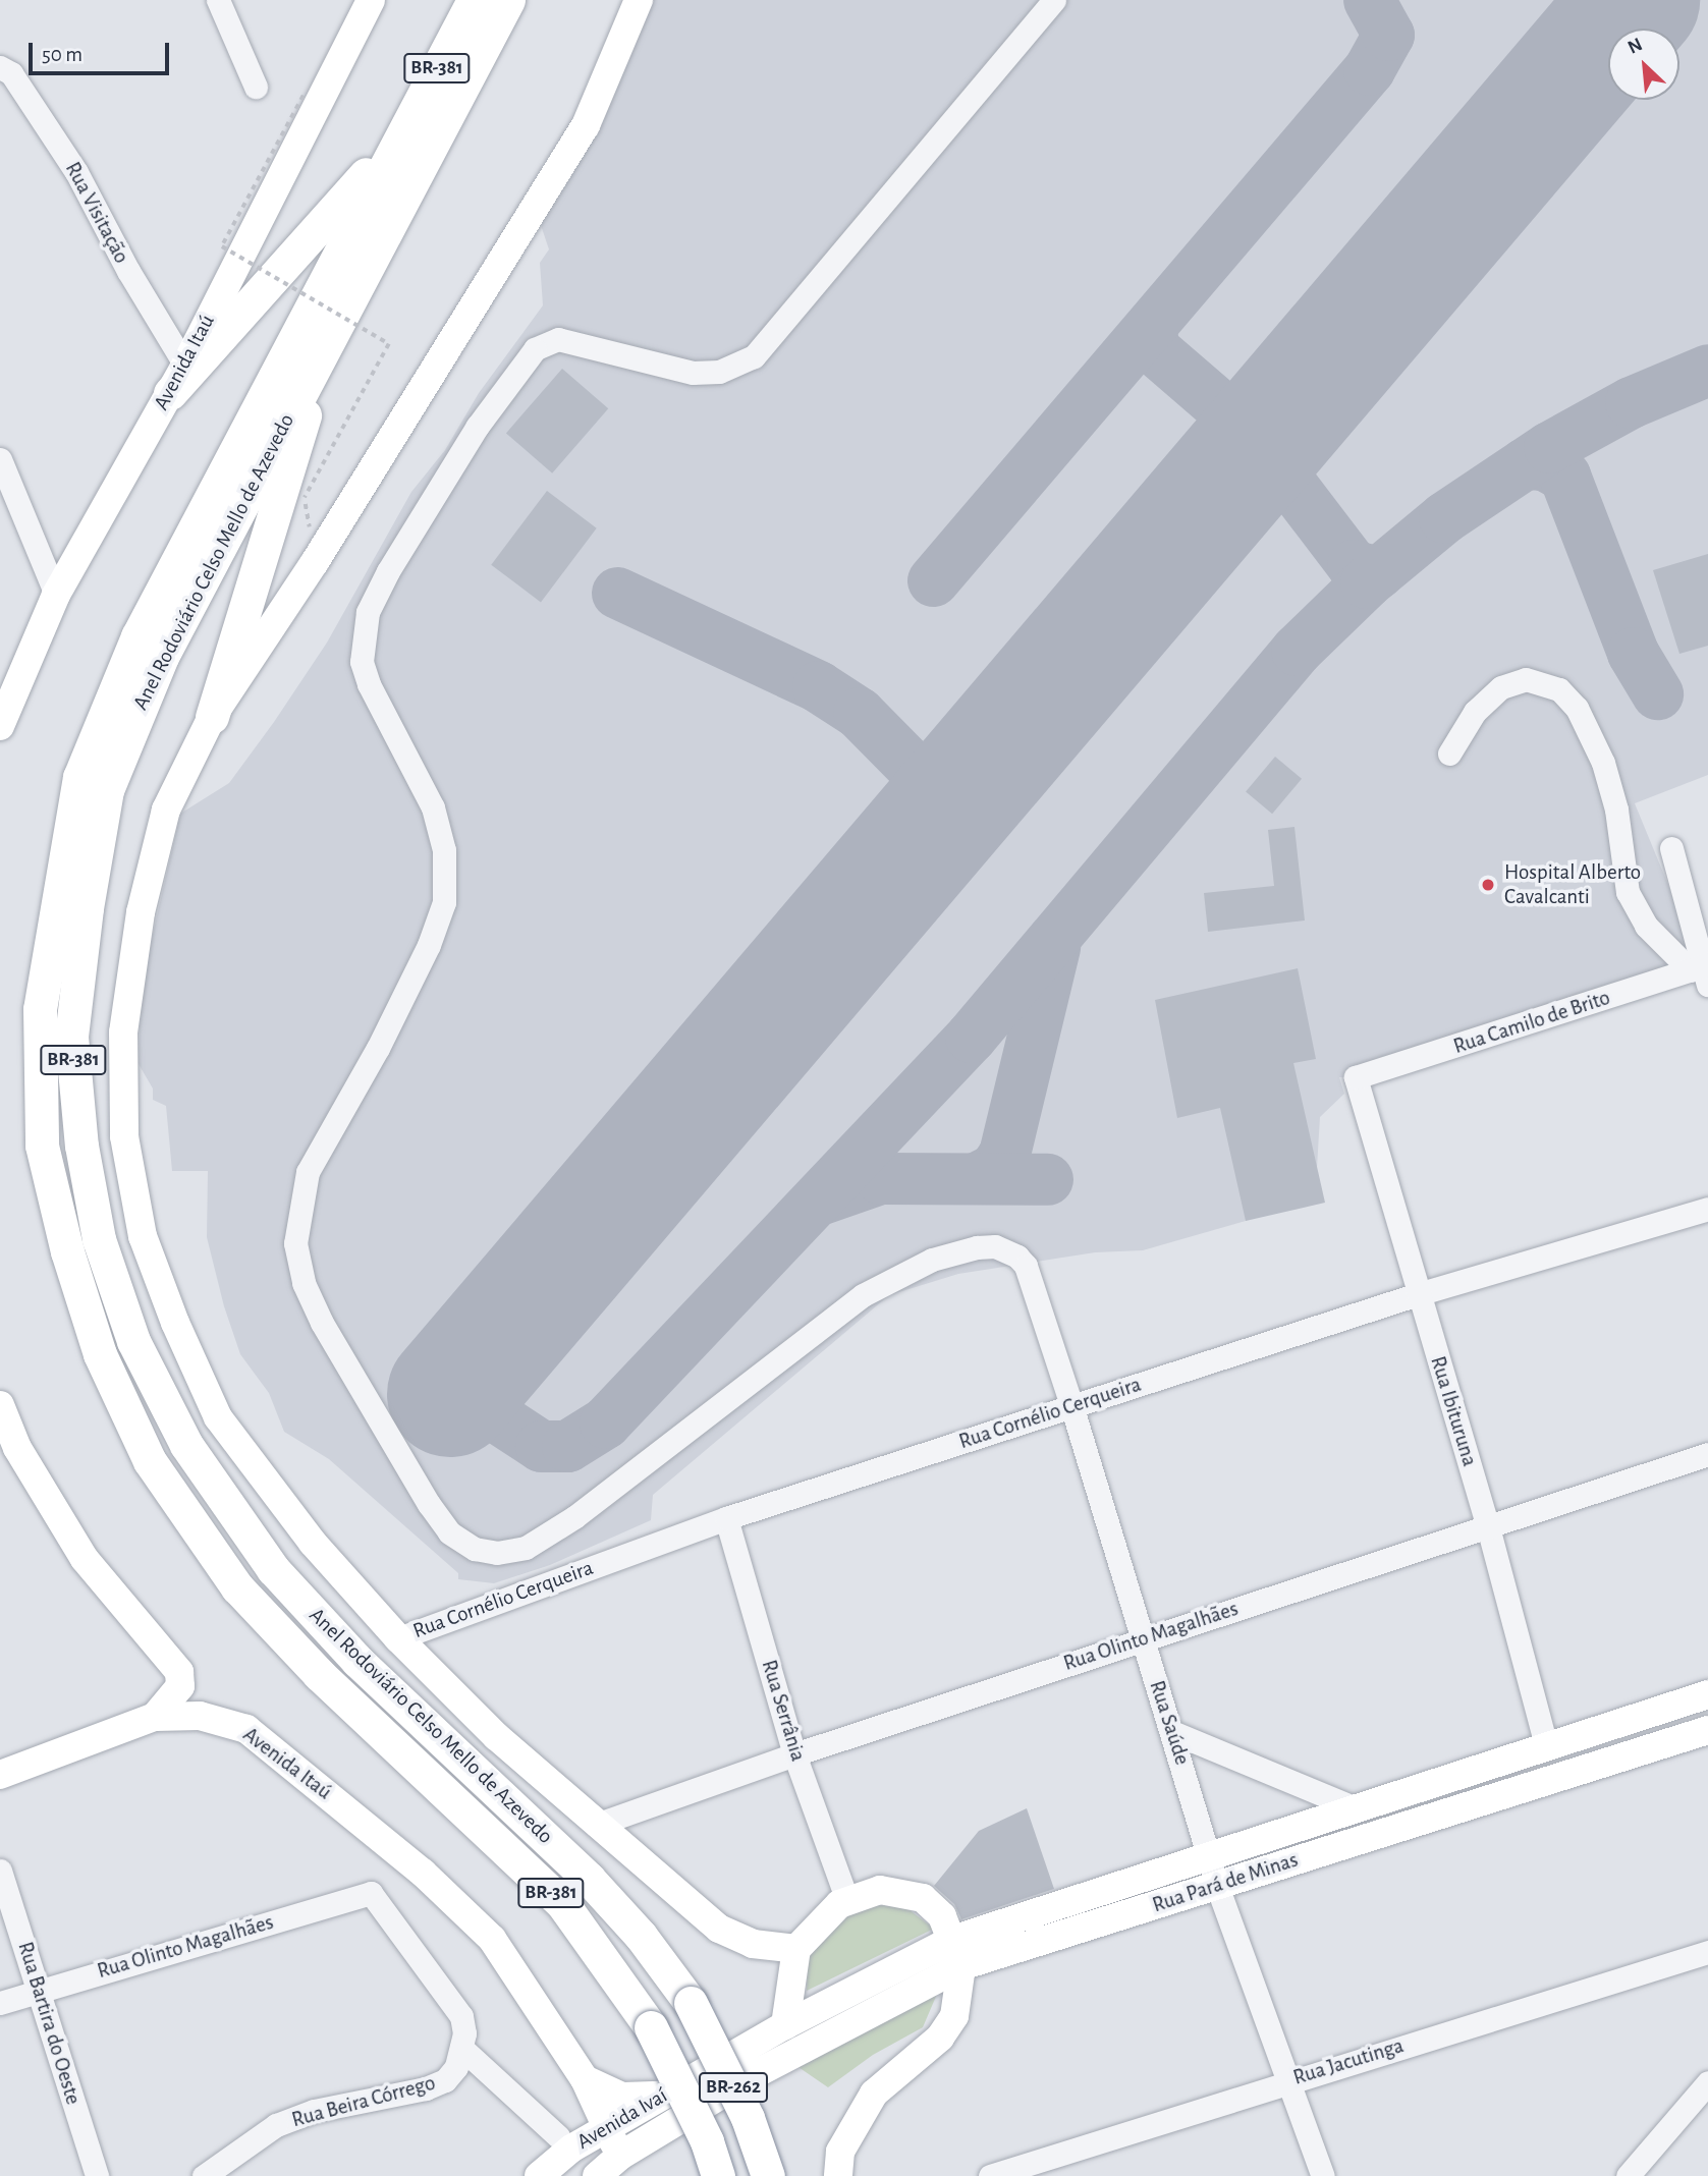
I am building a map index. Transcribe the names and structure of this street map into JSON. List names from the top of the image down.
{
  "streets": {
    "highway": ["BR-381", "Anel Rodoviário Celso Mello de Azevedo", "BR-262"],
    "main road": ["Avenida Itaú", "Rua Pará de Minas", "Avenida Ivaí"],
    "street": [
      "Rua Visitação",
      "Rua Camilo de Brito",
      "Rua Ibituruna",
      "Rua Cornélio Cerqueira",
      "Rua Olinto Magalhães",
      "Rua Serrânia",
      "Rua Saúde",
      "Rua Bartira do Oeste",
      "Rua Jacutinga",
      "Rua Beira Córrego"
    ]
  },
  "crossings": [
    ["Rua Visitação", "Avenida Itaú"],
    ["Avenida Itaú", "Avenida Ivaí"],
    ["Anel Rodoviário Celso Mello de Azevedo", "Rua Cornélio Cerqueira"],
    ["Anel Rodoviário Celso Mello de Azevedo", "Rua Olinto Magalhães"],
    ["Rua Camilo de Brito", "Rua Ibituruna"],
    ["Rua Ibituruna", "Rua Cornélio Cerqueira"],
    ["Rua Ibituruna", "Rua Olinto Magalhães"],
    ["Rua Ibituruna", "Rua Pará de Minas"],
    ["Rua Cornélio Cerqueira", "Rua Serrânia"],
    ["Rua Cornélio Cerqueira", "Rua Saúde"],
    ["Rua Olinto Magalhães", "Rua Serrânia"],
    ["Rua Olinto Magalhães", "Rua Saúde"],
    ["Rua Olinto Magalhães", "Rua Bartira do Oeste"],
    ["Rua Olinto Magalhães", "Rua Beira Córrego"],
    ["Rua Saúde", "Rua Pará de Minas"],
    ["Rua Saúde", "Rua Jacutinga"],
    ["Rua Pará de Minas", "Avenida Ivaí"]
  ],
  "places": ["Hospital Alberto Cavalcanti"],
  "scale_bar": "50 m",
  "north": "top left"
}
